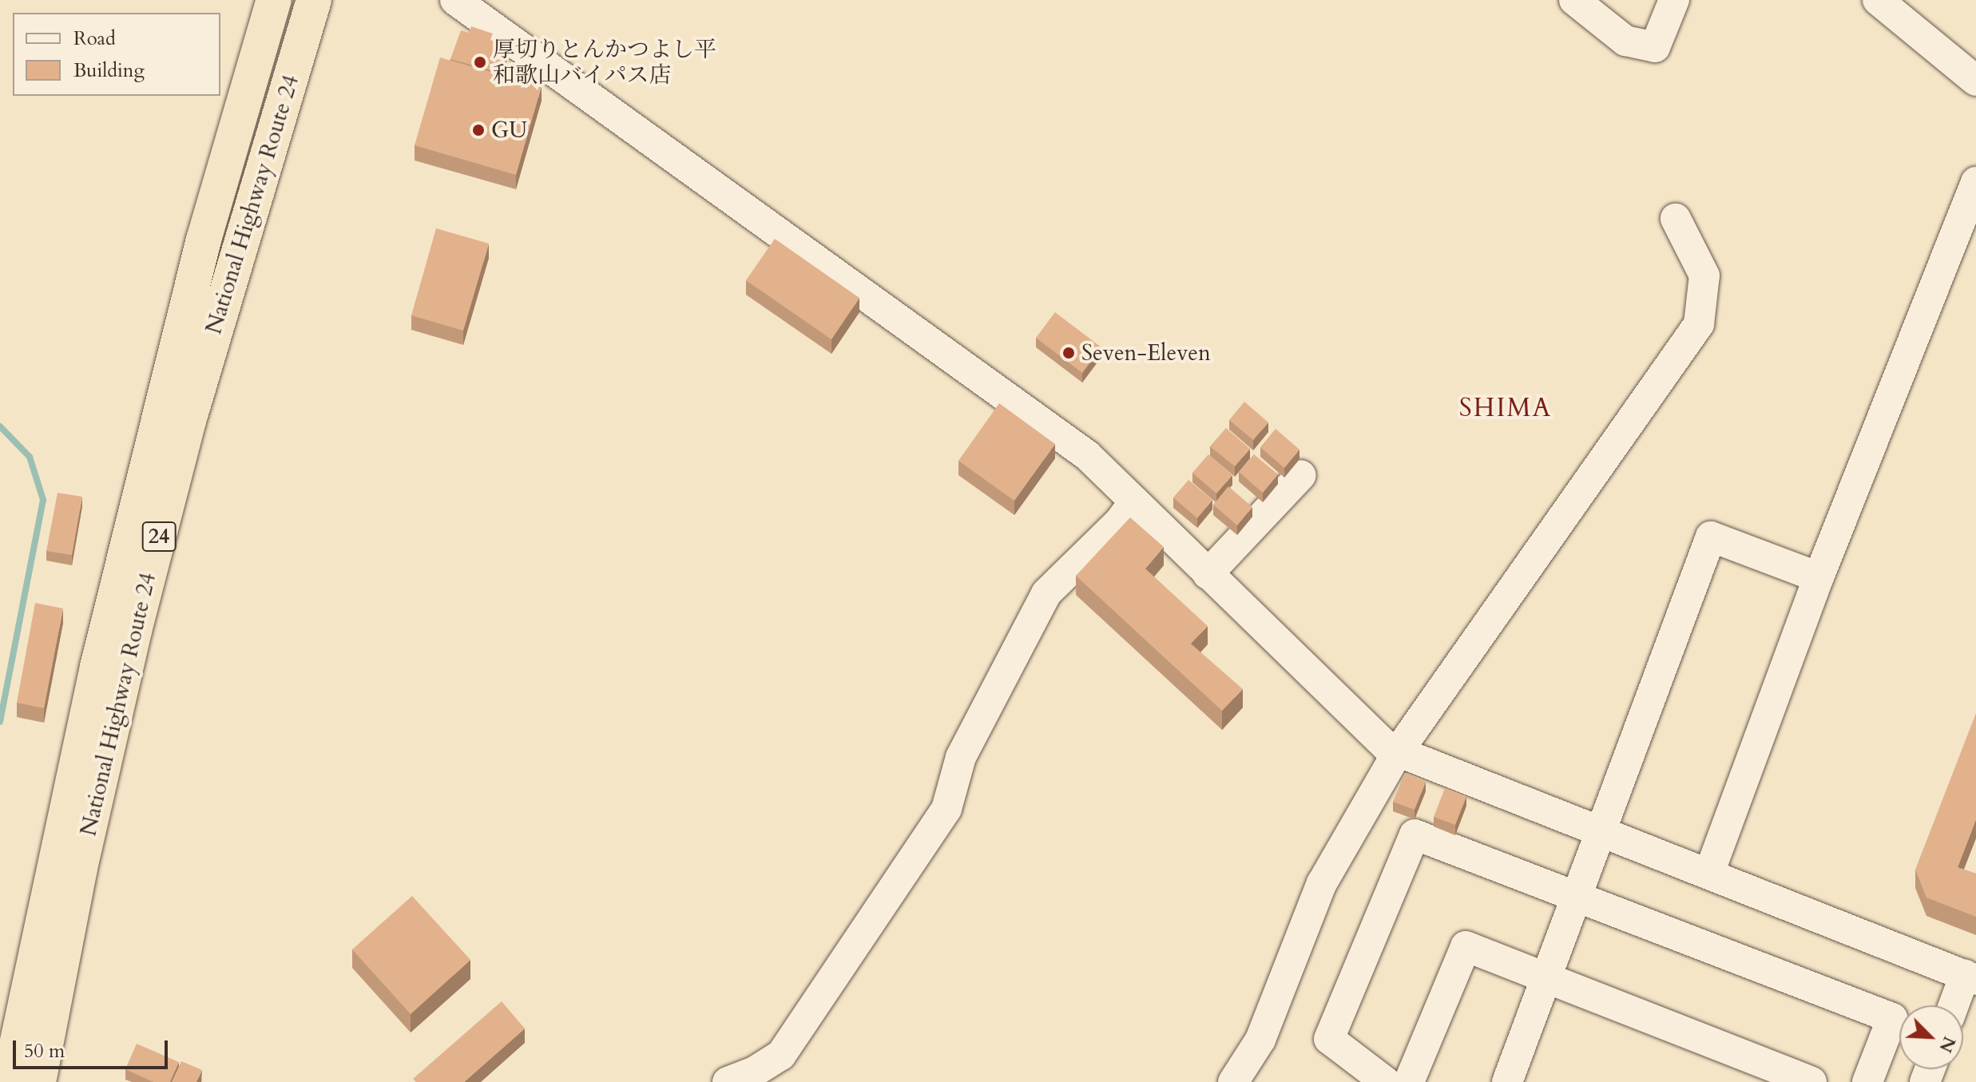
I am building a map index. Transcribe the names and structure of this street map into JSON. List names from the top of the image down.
{
  "streets": {
    "highway": ["National Highway Route 24", "24"]
  },
  "districts": ["SHIMA"],
  "places": ["厚切りとんかつよし平 和歌山バイパス店", "GU", "Seven-Eleven"],
  "legend": ["Road", "Building"],
  "scale_bar": "50 m",
  "north": "bottom right"
}
